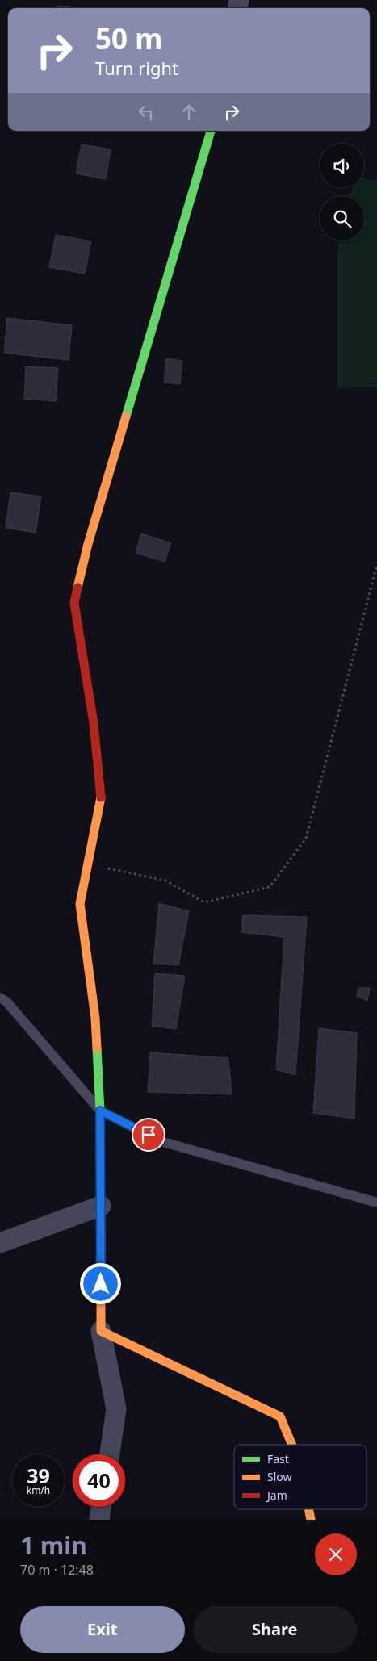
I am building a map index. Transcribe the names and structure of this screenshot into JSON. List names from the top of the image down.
{
  "legend": ["Fast", "Slow", "Jam"],
  "page": {
    "turn": ["50 m", "Turn right"],
    "speed": "39 km/h",
    "limit": "40",
    "heading": ["1 min", "70 m · 12:48"],
    "buttons": ["Exit", "Share"]
  }
}
